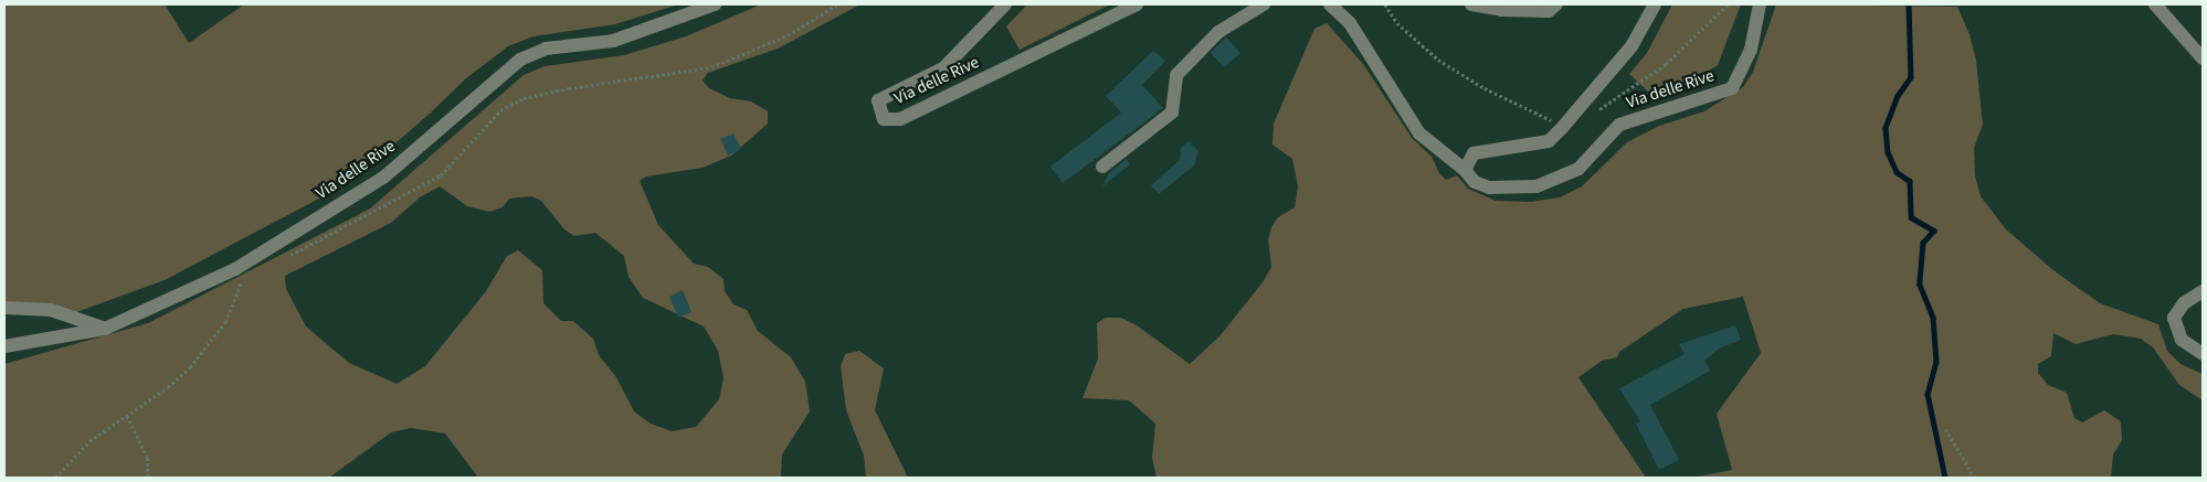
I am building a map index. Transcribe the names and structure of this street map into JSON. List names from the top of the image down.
{
  "streets": {
    "street": ["Via delle Rive"]
  }
}
